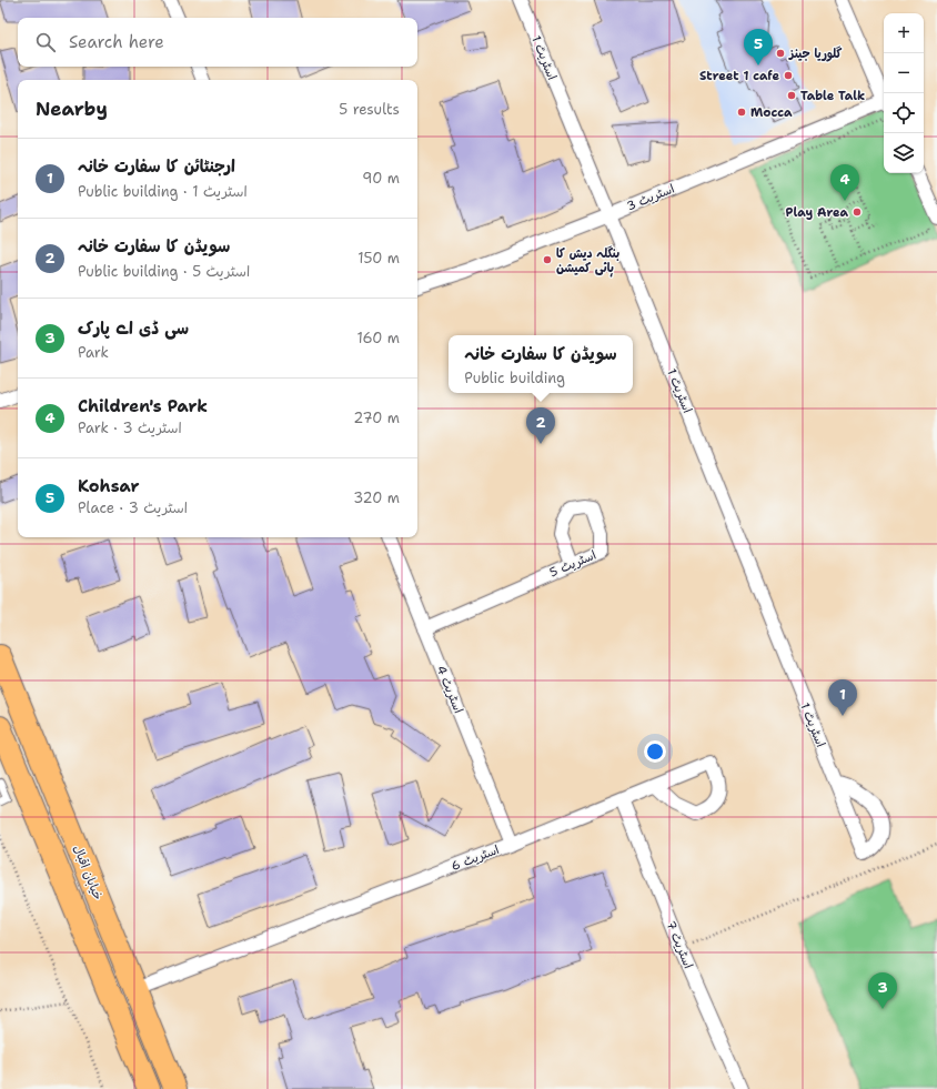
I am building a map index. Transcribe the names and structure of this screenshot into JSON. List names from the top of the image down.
{
  "streets": {
    "main road": ["خیابان اقبال"],
    "street": [
      "اسٹریٹ 1",
      "اسٹریٹ 3",
      "اسٹریٹ 5",
      "اسٹریٹ 4",
      "اسٹریٹ 6",
      "اسٹریٹ 7"
    ]
  },
  "crossings": [
    ["اسٹریٹ 1", "اسٹریٹ 3"],
    ["اسٹریٹ 5", "اسٹریٹ 4"],
    ["اسٹریٹ 4", "اسٹریٹ 6"],
    ["اسٹریٹ 6", "خیابان اقبال"],
    ["اسٹریٹ 6", "اسٹریٹ 7"]
  ],
  "places": [
    "گلوریا جینز",
    "Street 1 cafe",
    "Table Talk",
    "Mocca",
    "Play Area",
    "بنگلہ دیش کا ہائی کمیشن"
  ],
  "page": {
    "map_buttons": ["+", "−"],
    "search": "Search here",
    "pins": [
      "5",
      "4",
      "2",
      "1",
      "3"
    ],
    "heading": ["Nearby", "5 results"],
    "list": [
      {
        "mark": "1",
        "name": "ارجنٹائن کا سفارت خانہ",
        "note": "Public building · اسٹریٹ 1",
        "value": "90 m"
      },
      {
        "mark": "2",
        "name": "سویڈن کا سفارت خانہ",
        "note": "Public building · اسٹریٹ 5",
        "value": "150 m"
      },
      {
        "mark": "3",
        "name": "سی ڈی اے پارک",
        "note": "Park",
        "value": "160 m"
      },
      {
        "mark": "4",
        "name": "Children's Park",
        "note": "Park · اسٹریٹ 3",
        "value": "270 m"
      },
      {
        "mark": "5",
        "name": "Kohsar",
        "note": "Place · اسٹریٹ 3",
        "value": "320 m"
      }
    ],
    "popup": ["سویڈن کا سفارت خانہ", "Public building"]
  }
}
